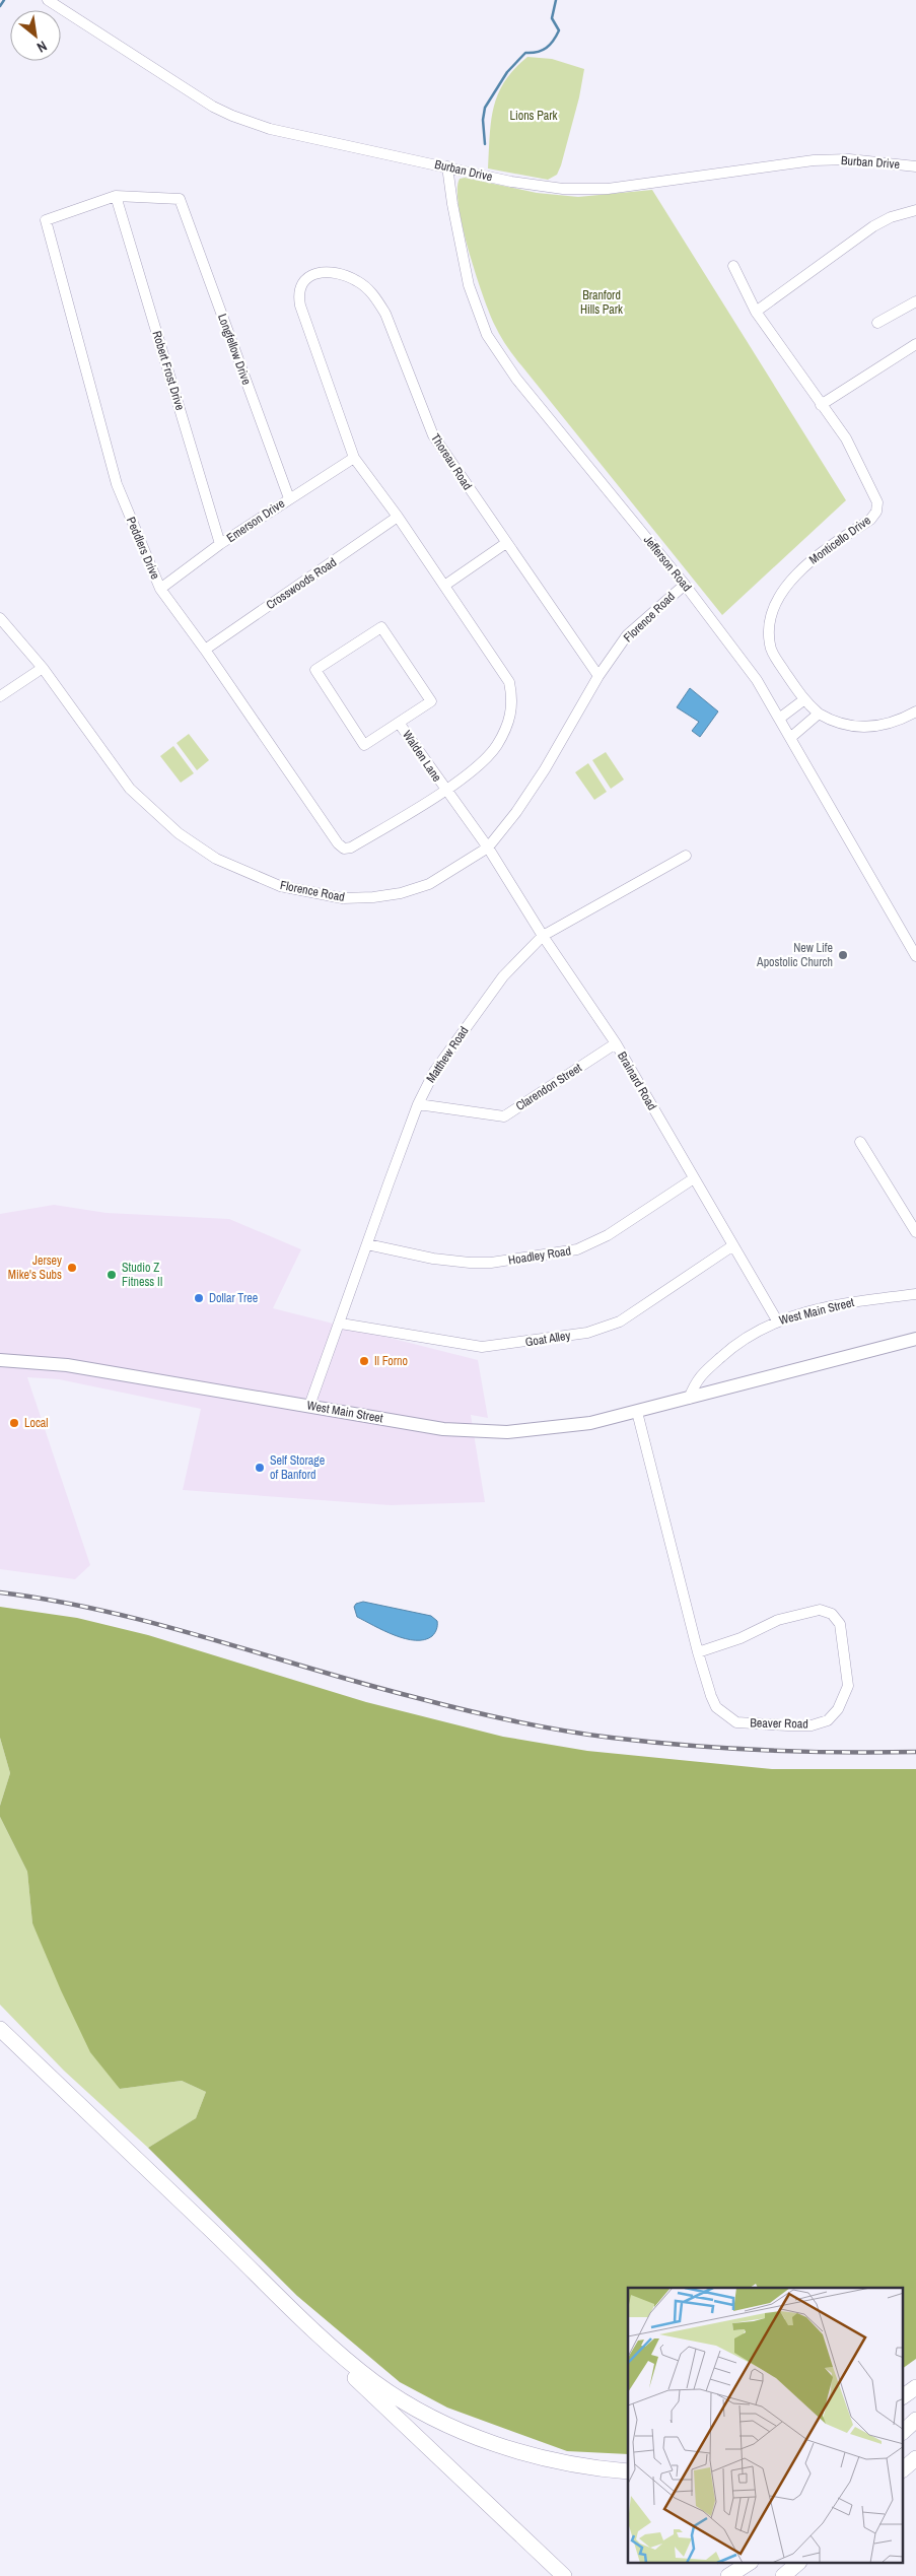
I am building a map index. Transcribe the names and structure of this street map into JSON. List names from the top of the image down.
{
  "streets": {
    "main road": ["West Main Street"],
    "street": [
      "Burban Drive",
      "Longfellow Drive",
      "Robert Frost Drive",
      "Thoreau Road",
      "Emerson Drive",
      "Monticello Drive",
      "Peddlers Drive",
      "Jefferson Road",
      "Crosswoods Road",
      "Florence Road",
      "Walden Lane",
      "Matthew Road",
      "Brainard Road",
      "Clarendon Street",
      "Hoadley Road",
      "Goat Alley",
      "Beaver Road"
    ]
  },
  "crossings": [
    ["Burban Drive", "Jefferson Road"],
    ["Longfellow Drive", "Emerson Drive"],
    ["Longfellow Drive", "Peddlers Drive"],
    ["Robert Frost Drive", "Emerson Drive"],
    ["Robert Frost Drive", "Peddlers Drive"],
    ["Thoreau Road", "Peddlers Drive"],
    ["Thoreau Road", "Florence Road"],
    ["Emerson Drive", "Peddlers Drive"],
    ["Peddlers Drive", "Crosswoods Road"],
    ["Peddlers Drive", "Walden Lane"],
    ["Jefferson Road", "Florence Road"],
    ["Florence Road", "Brainard Road"],
    ["Matthew Road", "Brainard Road"],
    ["Matthew Road", "Clarendon Street"],
    ["Matthew Road", "Hoadley Road"],
    ["Matthew Road", "West Main Street"],
    ["Matthew Road", "Goat Alley"],
    ["Brainard Road", "Clarendon Street"],
    ["Brainard Road", "Hoadley Road"],
    ["Brainard Road", "West Main Street"],
    ["Brainard Road", "Goat Alley"],
    ["West Main Street", "Beaver Road"]
  ],
  "parks": ["Lions Park", "Branford Hills Park"],
  "places": [
    "New Life Apostolic Church",
    "Jersey Mike's Subs",
    "Studio Z Fitness II",
    "Dollar Tree",
    "Il Forno",
    "Local",
    "Self Storage of Banford"
  ],
  "north": "bottom right"
}
